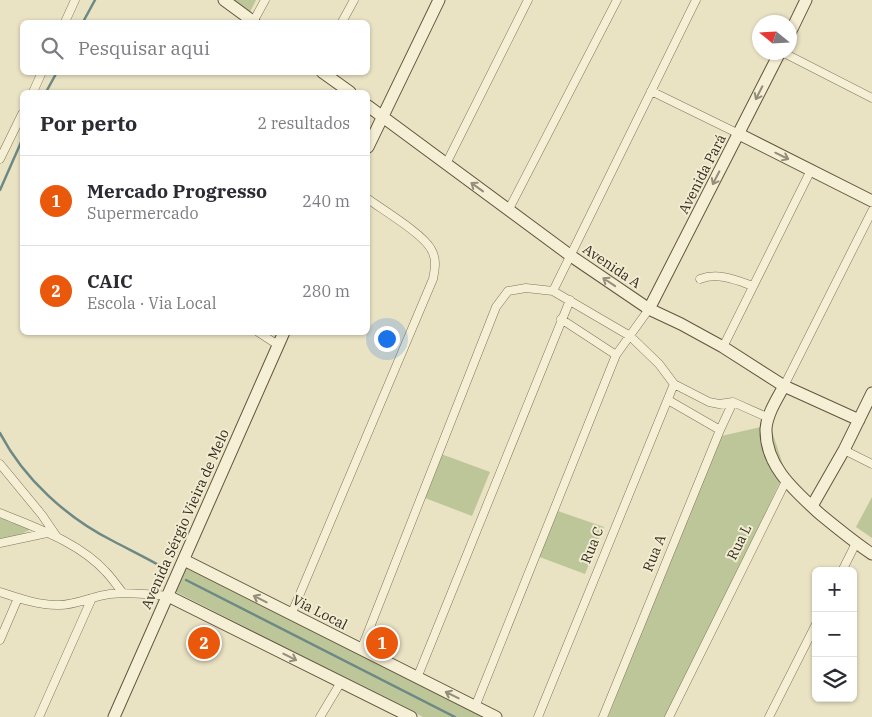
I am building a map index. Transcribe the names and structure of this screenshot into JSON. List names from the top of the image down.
{
  "streets": {
    "street": [
      "Avenida Pará",
      "Avenida A",
      "Avenida Sérgio Vieira de Melo",
      "Rua L",
      "Rua C",
      "Rua A",
      "Via Local"
    ]
  },
  "crossings": [
    ["Avenida Pará", "Avenida A"],
    ["Avenida Sérgio Vieira de Melo", "Via Local"]
  ],
  "north": "left",
  "page": {
    "search": "Pesquisar aqui",
    "heading": ["Por perto", "2 resultados"],
    "list": [
      {
        "mark": "1",
        "name": "Mercado Progresso",
        "note": "Supermercado",
        "value": "240 m"
      },
      {
        "mark": "2",
        "name": "CAIC",
        "note": "Escola · Via Local",
        "value": "280 m"
      }
    ],
    "map_buttons": ["+", "−"],
    "pins": ["1", "2"]
  }
}
